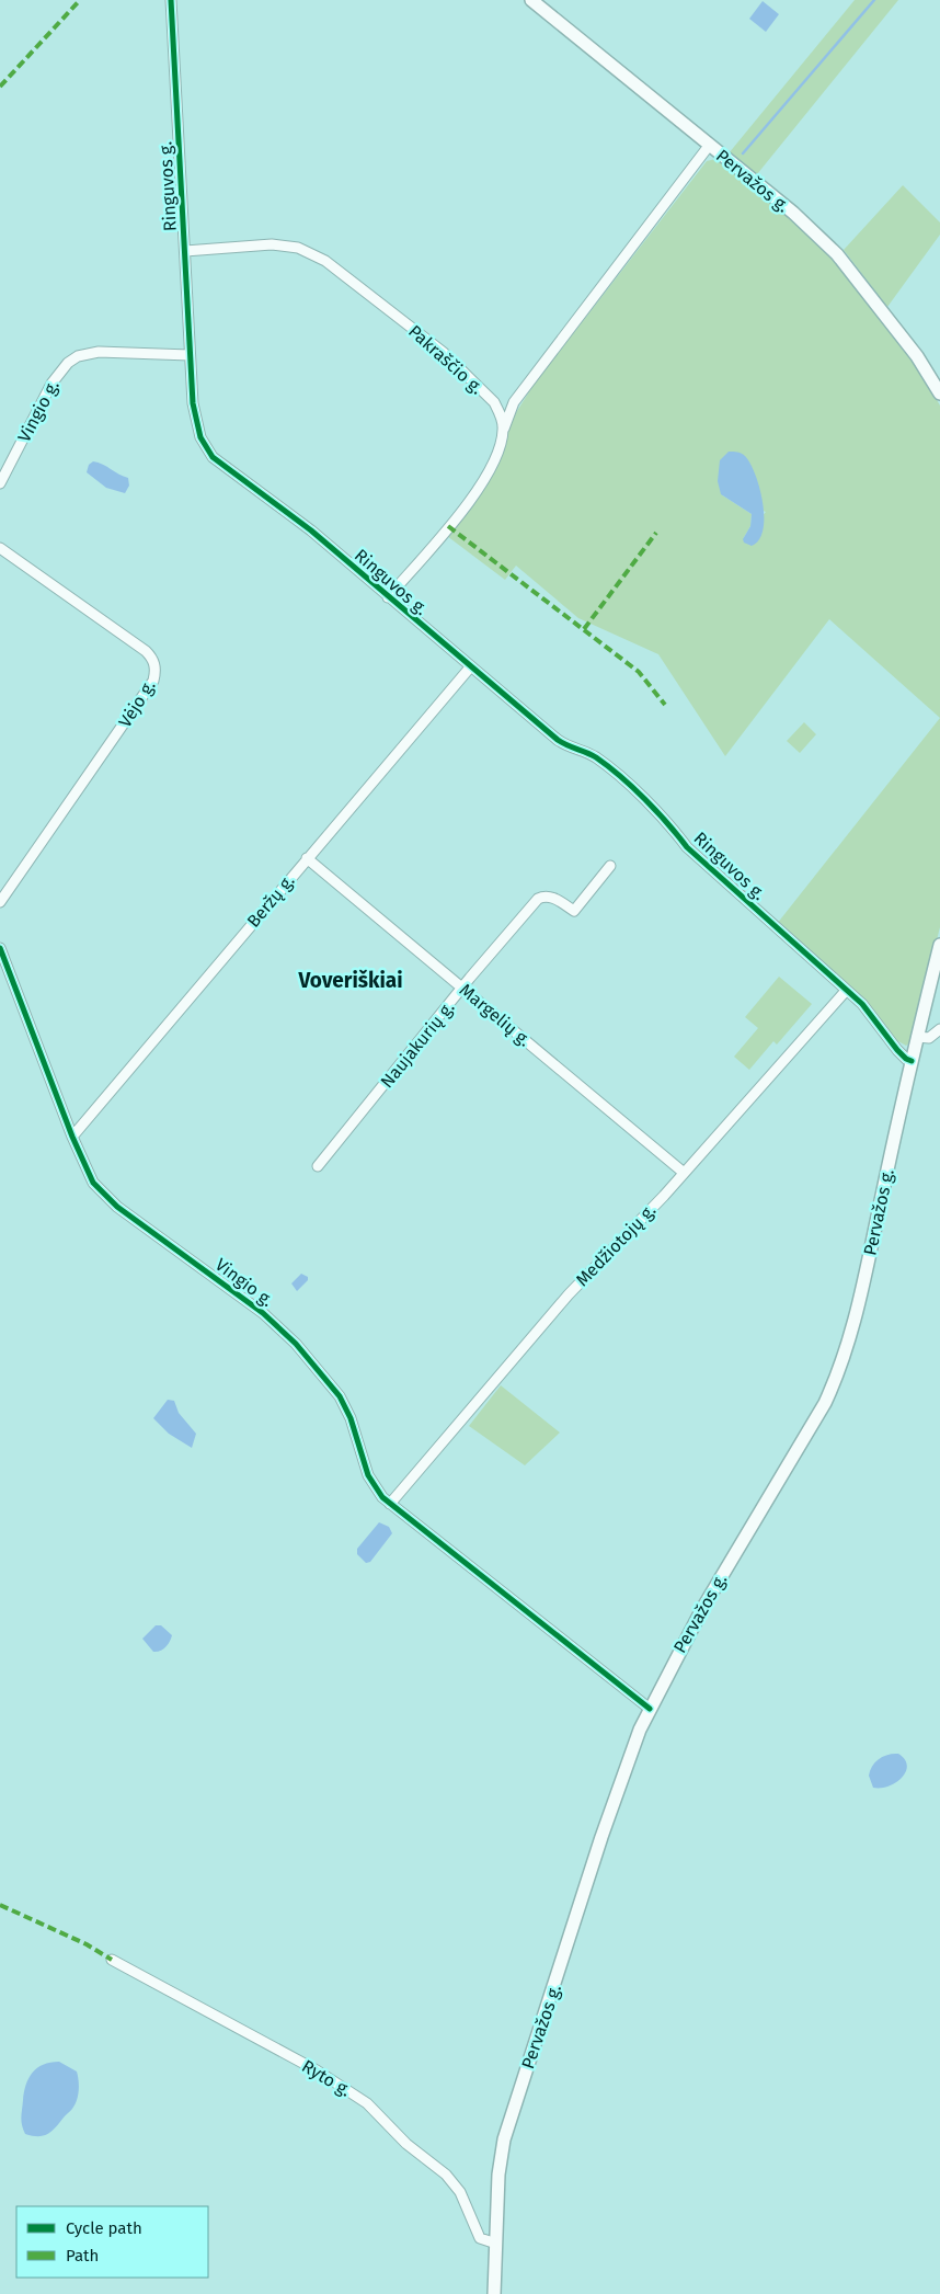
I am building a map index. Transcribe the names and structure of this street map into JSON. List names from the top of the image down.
{
  "streets": {
    "main road": ["Pervažos g."],
    "street": [
      "Ringuvos g.",
      "Pakraščio g.",
      "Vingio g.",
      "Vėjo g.",
      "Beržų g.",
      "Margelių g.",
      "Naujakurių g.",
      "Medžiotojų g.",
      "Ryto g."
    ]
  },
  "crossings": [
    ["Pervažos g.", "Ringuvos g."],
    ["Pervažos g.", "Vingio g."],
    ["Pervažos g.", "Ryto g."],
    ["Ringuvos g.", "Pakraščio g."],
    ["Ringuvos g.", "Vingio g."],
    ["Ringuvos g.", "Beržų g."],
    ["Ringuvos g.", "Medžiotojų g."],
    ["Vingio g.", "Beržų g."],
    ["Vingio g.", "Medžiotojų g."],
    ["Beržų g.", "Margelių g."],
    ["Margelių g.", "Naujakurių g."],
    ["Margelių g.", "Medžiotojų g."]
  ],
  "districts": ["Voveriškiai"],
  "legend": ["Cycle path", "Path"]
}
